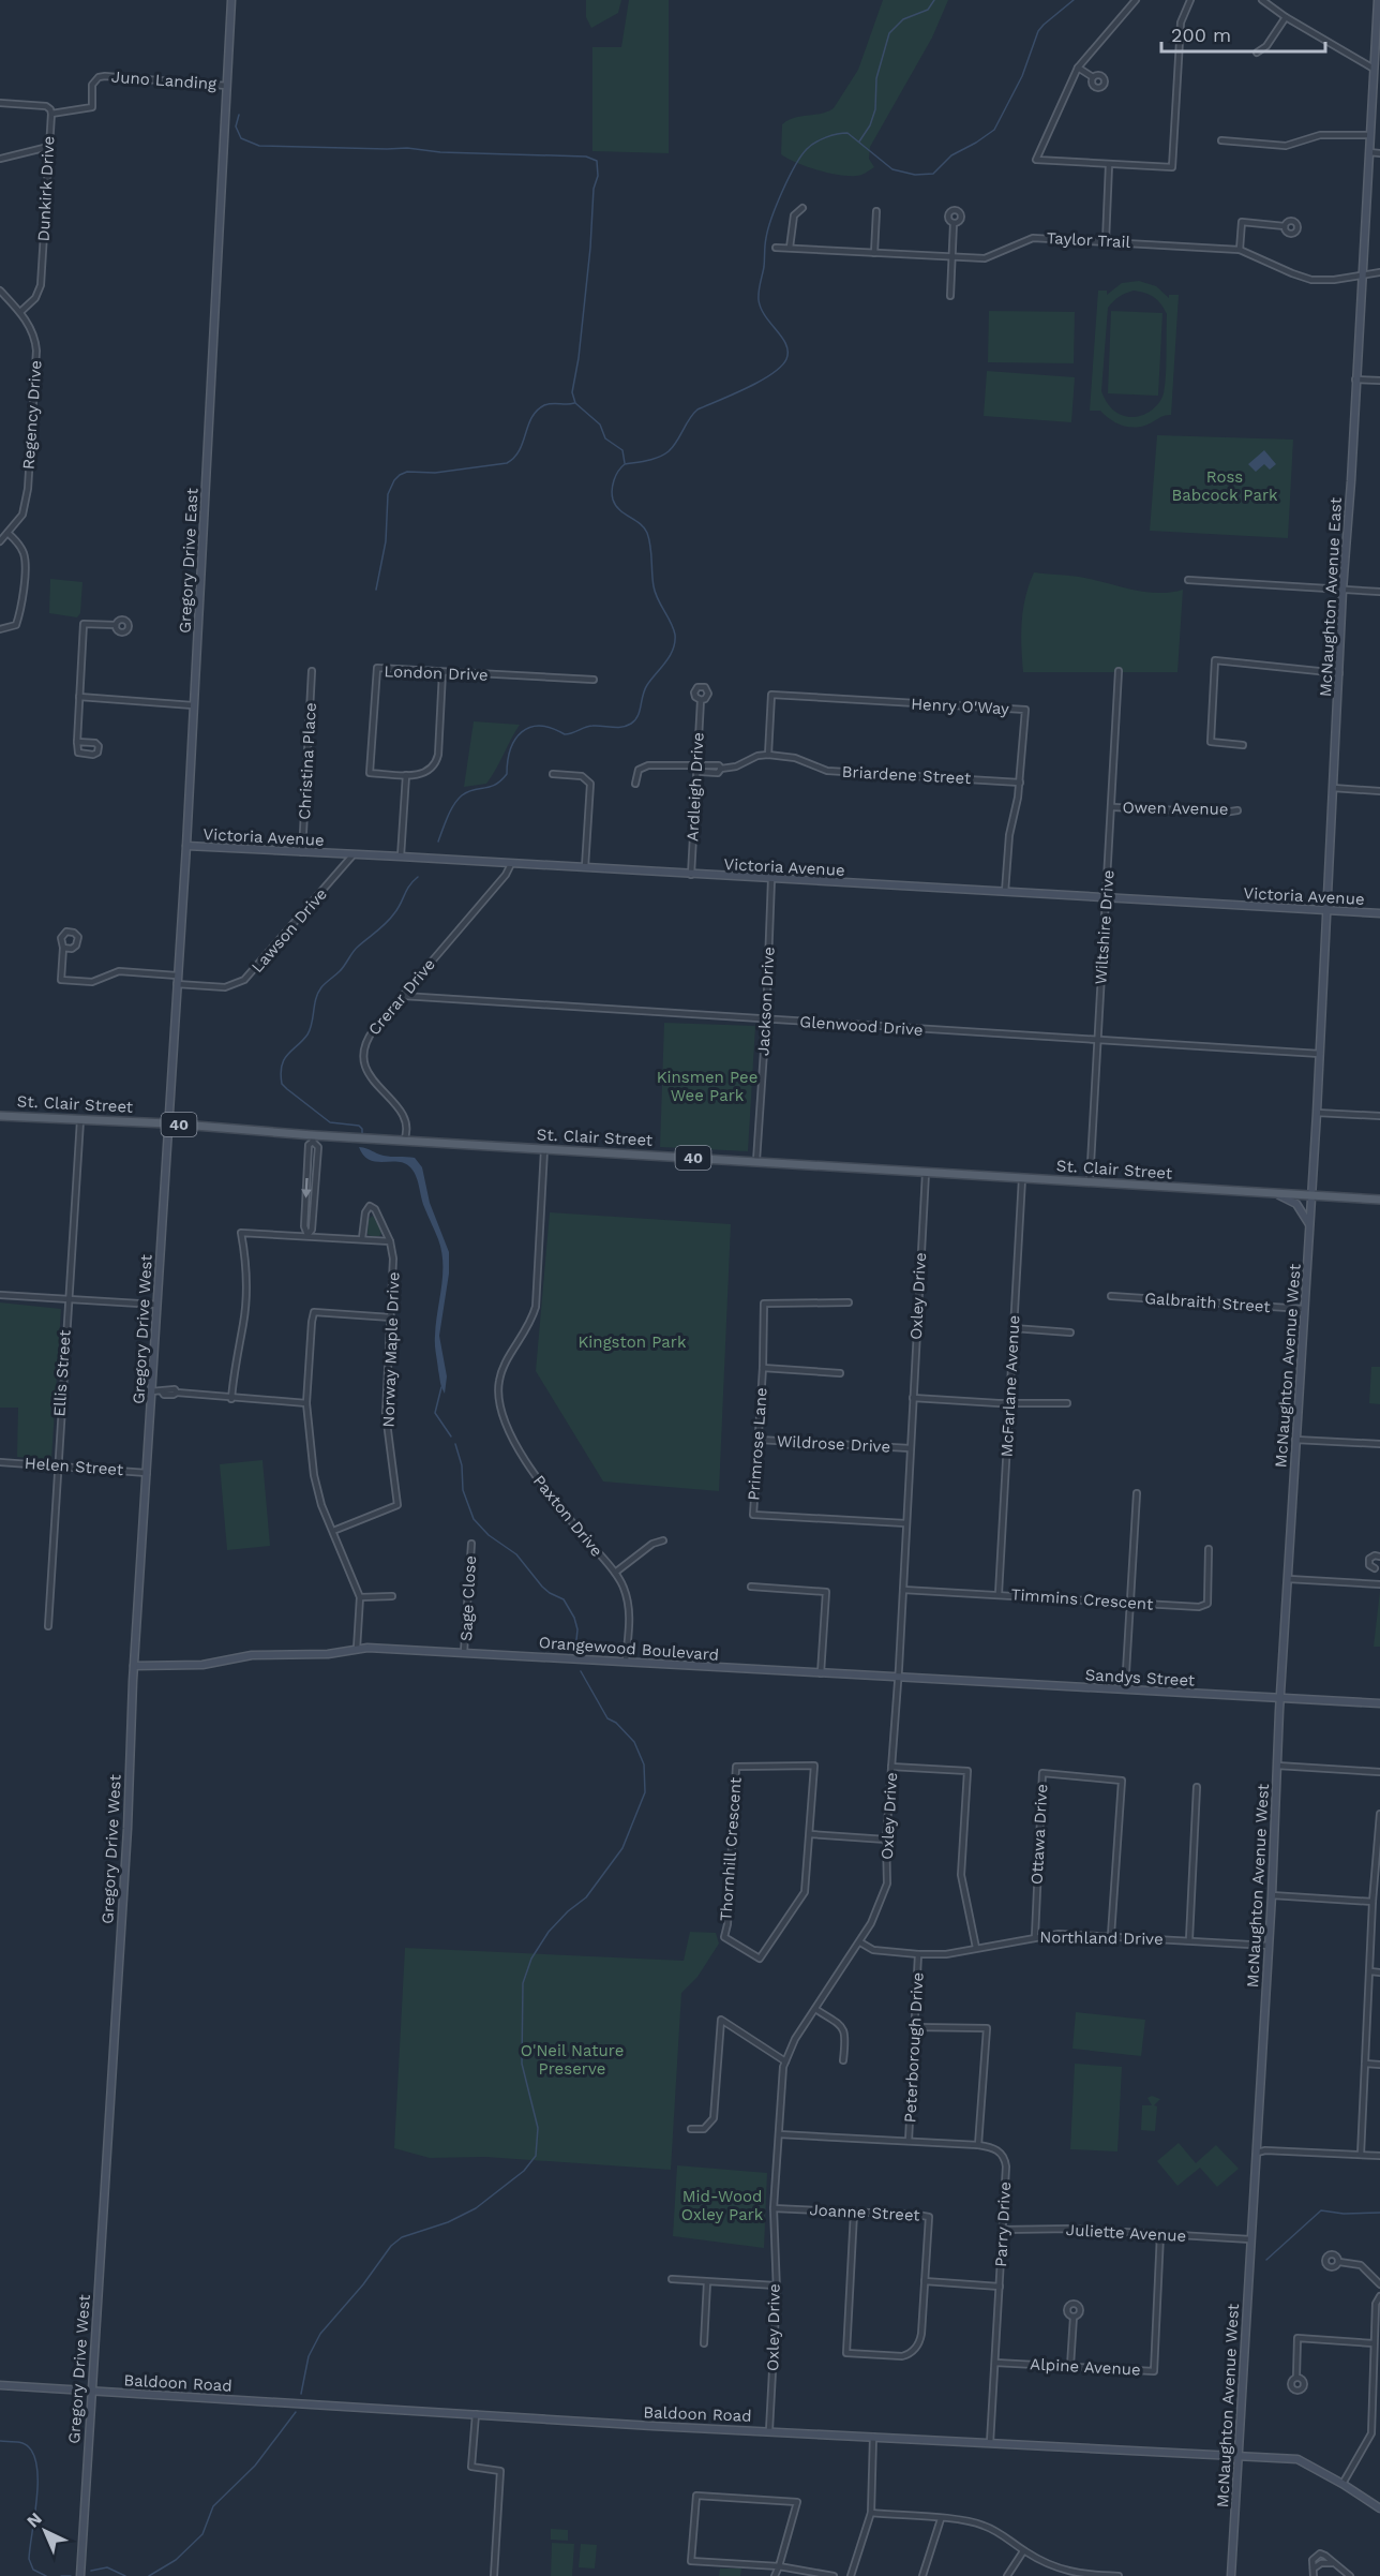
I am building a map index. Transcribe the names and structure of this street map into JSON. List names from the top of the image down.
{
  "streets": {
    "main road": ["St. Clair Street", "40"],
    "street": [
      "Juno Landing",
      "Dunkirk Drive",
      "Taylor Trail",
      "Regency Drive",
      "Gregory Drive East",
      "McNaughton Avenue East",
      "London Drive",
      "Henry O'Way",
      "Christina Place",
      "Briardene Street",
      "Ardleigh Drive",
      "Owen Avenue",
      "Victoria Avenue",
      "Wiltshire Drive",
      "Lawson Drive",
      "Crerar Drive",
      "Jackson Drive",
      "Glenwood Drive",
      "Oxley Drive",
      "Galbraith Street",
      "Gregory Drive West",
      "Norway Maple Drive",
      "McNaughton Avenue West",
      "Ellis Street",
      "McFarlane Avenue",
      "Primrose Lane",
      "Wildrose Drive",
      "Helen Street",
      "Paxton Drive",
      "Sage Close",
      "Timmins Crescent",
      "Orangewood Boulevard",
      "Sandys Street",
      "Ottawa Drive",
      "Thornhill Crescent",
      "Northland Drive",
      "Peterborough Drive",
      "Joanne Street",
      "Parry Drive",
      "Juliette Avenue",
      "Alpine Avenue",
      "Baldoon Road"
    ]
  },
  "crossings": [
    ["Juno Landing", "Dunkirk Drive"],
    ["Juno Landing", "Gregory Drive East"],
    ["Dunkirk Drive", "Regency Drive"],
    ["Taylor Trail", "McNaughton Avenue East"],
    ["Gregory Drive East", "Victoria Avenue"],
    ["Gregory Drive East", "Lawson Drive"],
    ["Gregory Drive East", "St. Clair Street"],
    ["Gregory Drive East", "Gregory Drive West"],
    ["McNaughton Avenue East", "Victoria Avenue"],
    ["McNaughton Avenue East", "Glenwood Drive"],
    ["McNaughton Avenue East", "St. Clair Street"],
    ["McNaughton Avenue East", "McNaughton Avenue West"],
    ["Henry O'Way", "Briardene Street"],
    ["Henry O'Way", "Victoria Avenue"],
    ["Christina Place", "Victoria Avenue"],
    ["Briardene Street", "Ardleigh Drive"],
    ["Ardleigh Drive", "Victoria Avenue"],
    ["Owen Avenue", "Wiltshire Drive"],
    ["Victoria Avenue", "Wiltshire Drive"],
    ["Victoria Avenue", "Lawson Drive"],
    ["Victoria Avenue", "Crerar Drive"],
    ["Victoria Avenue", "Jackson Drive"],
    ["Wiltshire Drive", "Glenwood Drive"],
    ["Wiltshire Drive", "St. Clair Street"],
    ["Crerar Drive", "Glenwood Drive"],
    ["Crerar Drive", "St. Clair Street"],
    ["Jackson Drive", "Glenwood Drive"],
    ["Jackson Drive", "St. Clair Street"],
    ["St. Clair Street", "Oxley Drive"],
    ["St. Clair Street", "Gregory Drive West"],
    ["St. Clair Street", "McNaughton Avenue West"],
    ["St. Clair Street", "Ellis Street"],
    ["St. Clair Street", "McFarlane Avenue"],
    ["St. Clair Street", "Paxton Drive"],
    ["Oxley Drive", "Primrose Lane"],
    ["Oxley Drive", "Wildrose Drive"],
    ["Oxley Drive", "Timmins Crescent"],
    ["Oxley Drive", "Orangewood Boulevard"],
    ["Oxley Drive", "Sandys Street"],
    ["Oxley Drive", "Northland Drive"],
    ["Oxley Drive", "Joanne Street"],
    ["Oxley Drive", "Parry Drive"],
    ["Oxley Drive", "Baldoon Road"],
    ["Galbraith Street", "McNaughton Avenue West"],
    ["Gregory Drive West", "Helen Street"],
    ["Gregory Drive West", "Orangewood Boulevard"],
    ["Gregory Drive West", "Baldoon Road"],
    ["McNaughton Avenue West", "Sandys Street"],
    ["McNaughton Avenue West", "Northland Drive"],
    ["McNaughton Avenue West", "Juliette Avenue"],
    ["McNaughton Avenue West", "Baldoon Road"],
    ["Ellis Street", "Helen Street"],
    ["McFarlane Avenue", "Timmins Crescent"],
    ["Primrose Lane", "Wildrose Drive"],
    ["Paxton Drive", "Orangewood Boulevard"],
    ["Sage Close", "Orangewood Boulevard"],
    ["Orangewood Boulevard", "Sandys Street"],
    ["Ottawa Drive", "Northland Drive"],
    ["Northland Drive", "Peterborough Drive"],
    ["Peterborough Drive", "Parry Drive"],
    ["Parry Drive", "Juliette Avenue"],
    ["Parry Drive", "Alpine Avenue"],
    ["Parry Drive", "Baldoon Road"],
    ["Juliette Avenue", "Alpine Avenue"]
  ],
  "parks": [
    "Ross Babcock Park",
    "Kinsmen Pee Wee Park",
    "Kingston Park",
    "O'Neil Nature Preserve",
    "Mid-Wood Oxley Park"
  ],
  "scale_bar": "200 m",
  "north": "top left"
}
